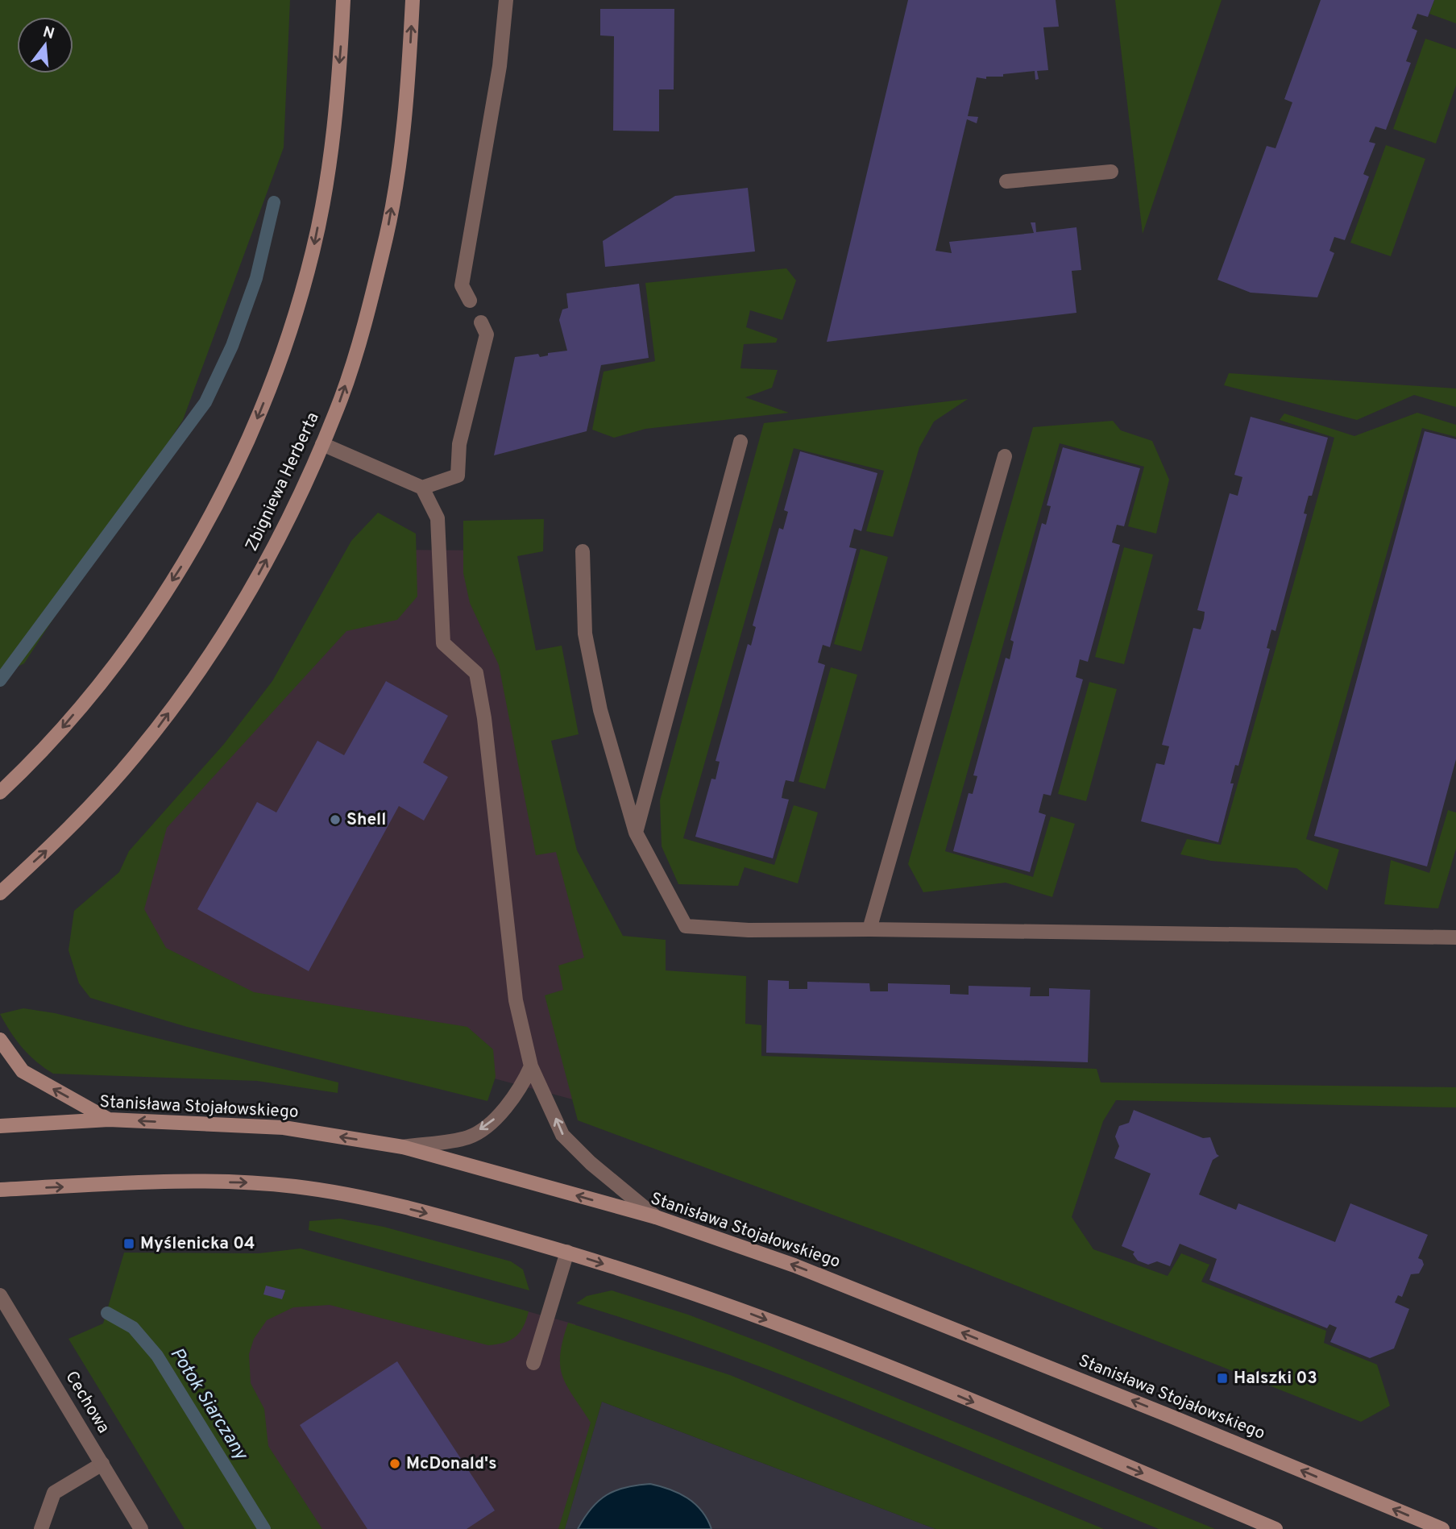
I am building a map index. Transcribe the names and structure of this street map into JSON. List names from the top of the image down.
{
  "streets": {
    "street": ["Zbigniewa Herberta", "Stanisława Stojałowskiego", "Cechowa"]
  },
  "water": ["Potok Siarczany"],
  "places": {
    "other": ["Shell", "McDonald's"],
    "transit": ["Myślenicka 04", "Halszki 03"]
  },
  "north": "top"
}
